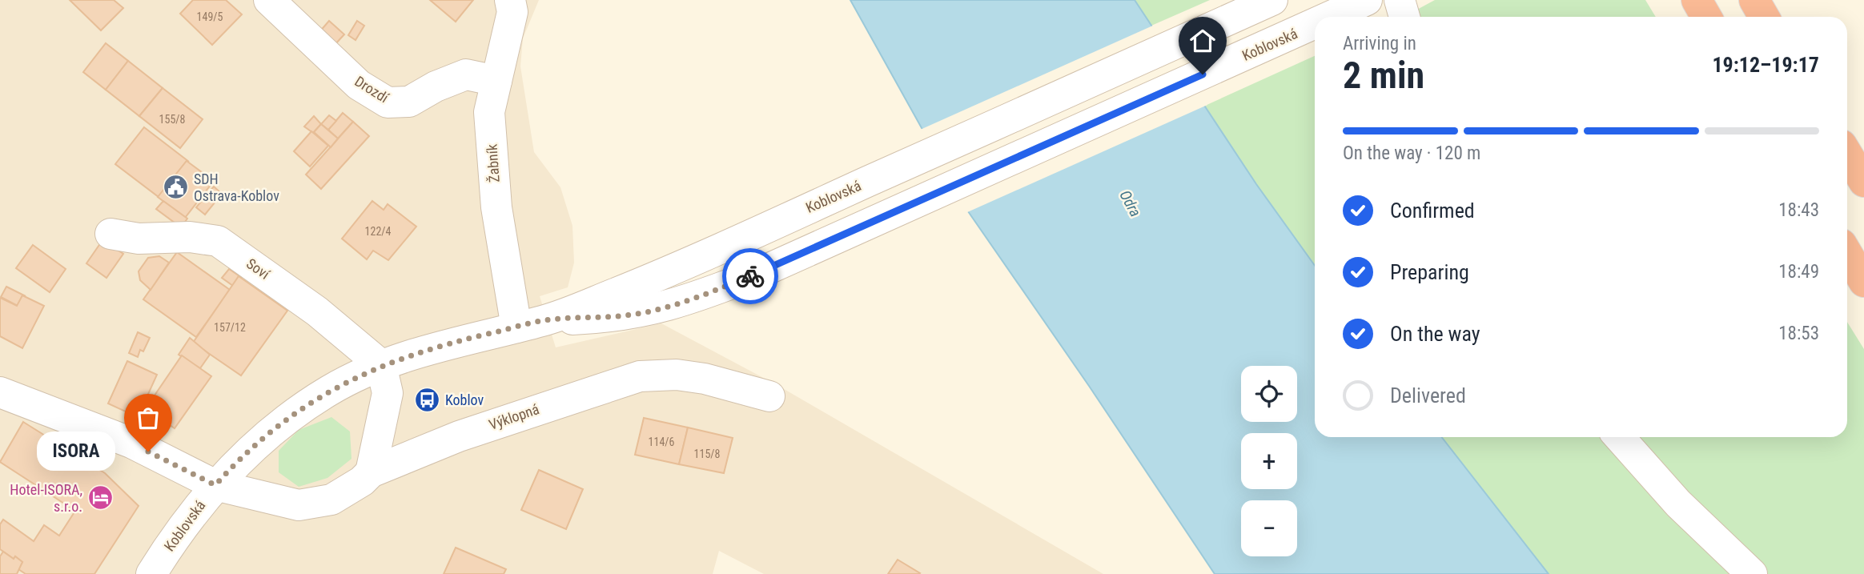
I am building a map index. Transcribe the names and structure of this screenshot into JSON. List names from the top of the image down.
{
  "streets": {
    "street": [
      "Koblovská",
      "Drozdí",
      "Žabník",
      "Soví",
      "Výklopná"
    ]
  },
  "crossings": [
    ["Koblovská", "Žabník"],
    ["Koblovská", "Soví"],
    ["Koblovská", "Výklopná"],
    ["Drozdí", "Žabník"]
  ],
  "water": ["Odra"],
  "places": {
    "public building": ["SDH Ostrava-Koblov"],
    "bus stop": ["Koblov"],
    "other": ["ISORA"],
    "hotel": ["Hotel-ISORA, s.r.o."]
  },
  "house_numbers": [
    "149/5",
    "155/8",
    "122/4",
    "157/12",
    "114/6",
    "115/8"
  ],
  "page": {
    "heading": ["2 min", "Arriving in", "19:12–19:17"],
    "bar": "On the way · 120 m",
    "list": [
      ["Confirmed", "18:43"],
      ["Preparing", "18:49"],
      ["On the way", "18:53"],
      "Delivered"
    ],
    "map_buttons": ["+", "−"],
    "bubble": "ISORA"
  }
}
